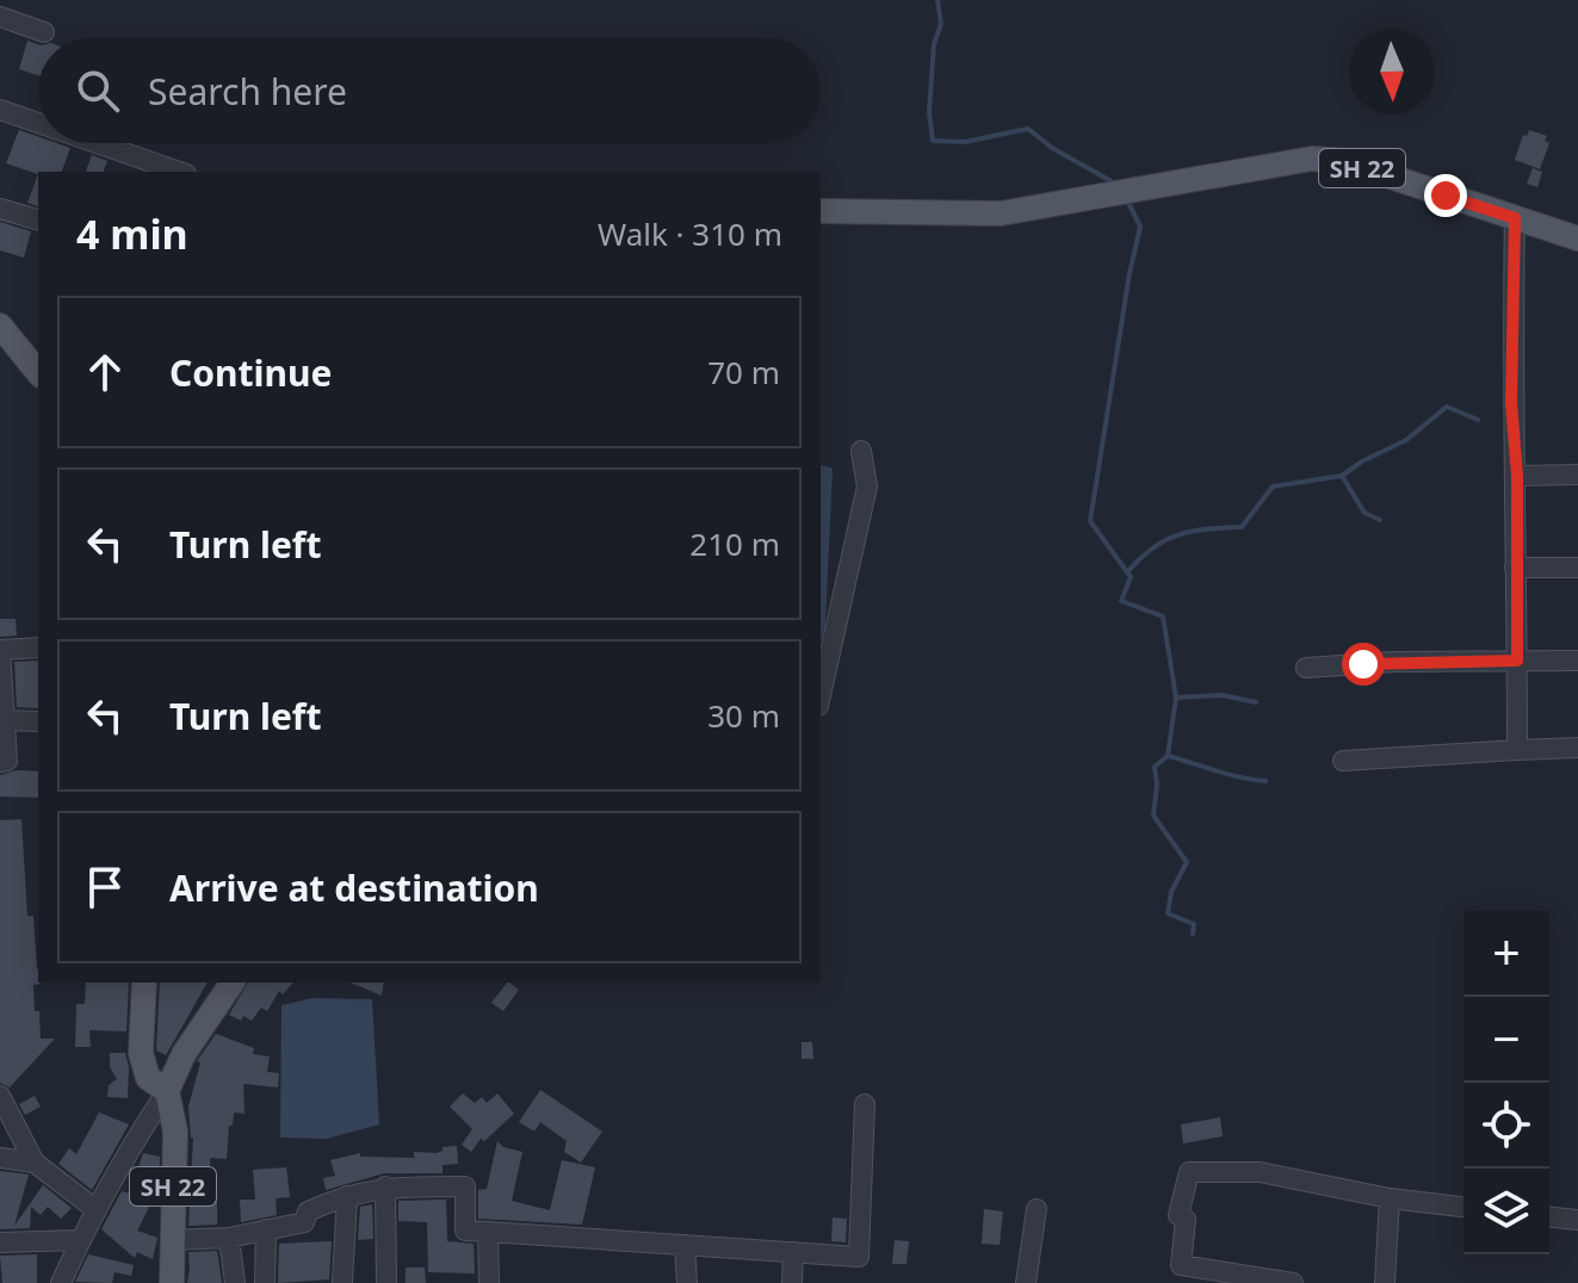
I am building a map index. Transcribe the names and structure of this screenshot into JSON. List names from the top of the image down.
{
  "streets": {
    "main road": ["SH 22"]
  },
  "north": "bottom",
  "page": {
    "search": "Search here",
    "heading": ["4 min", "Walk · 310 m"],
    "list": [
      ["Continue", "70 m"],
      ["Turn left", "210 m"],
      ["Turn left", "30 m"],
      "Arrive at destination"
    ],
    "map_buttons": ["+", "−"]
  }
}
